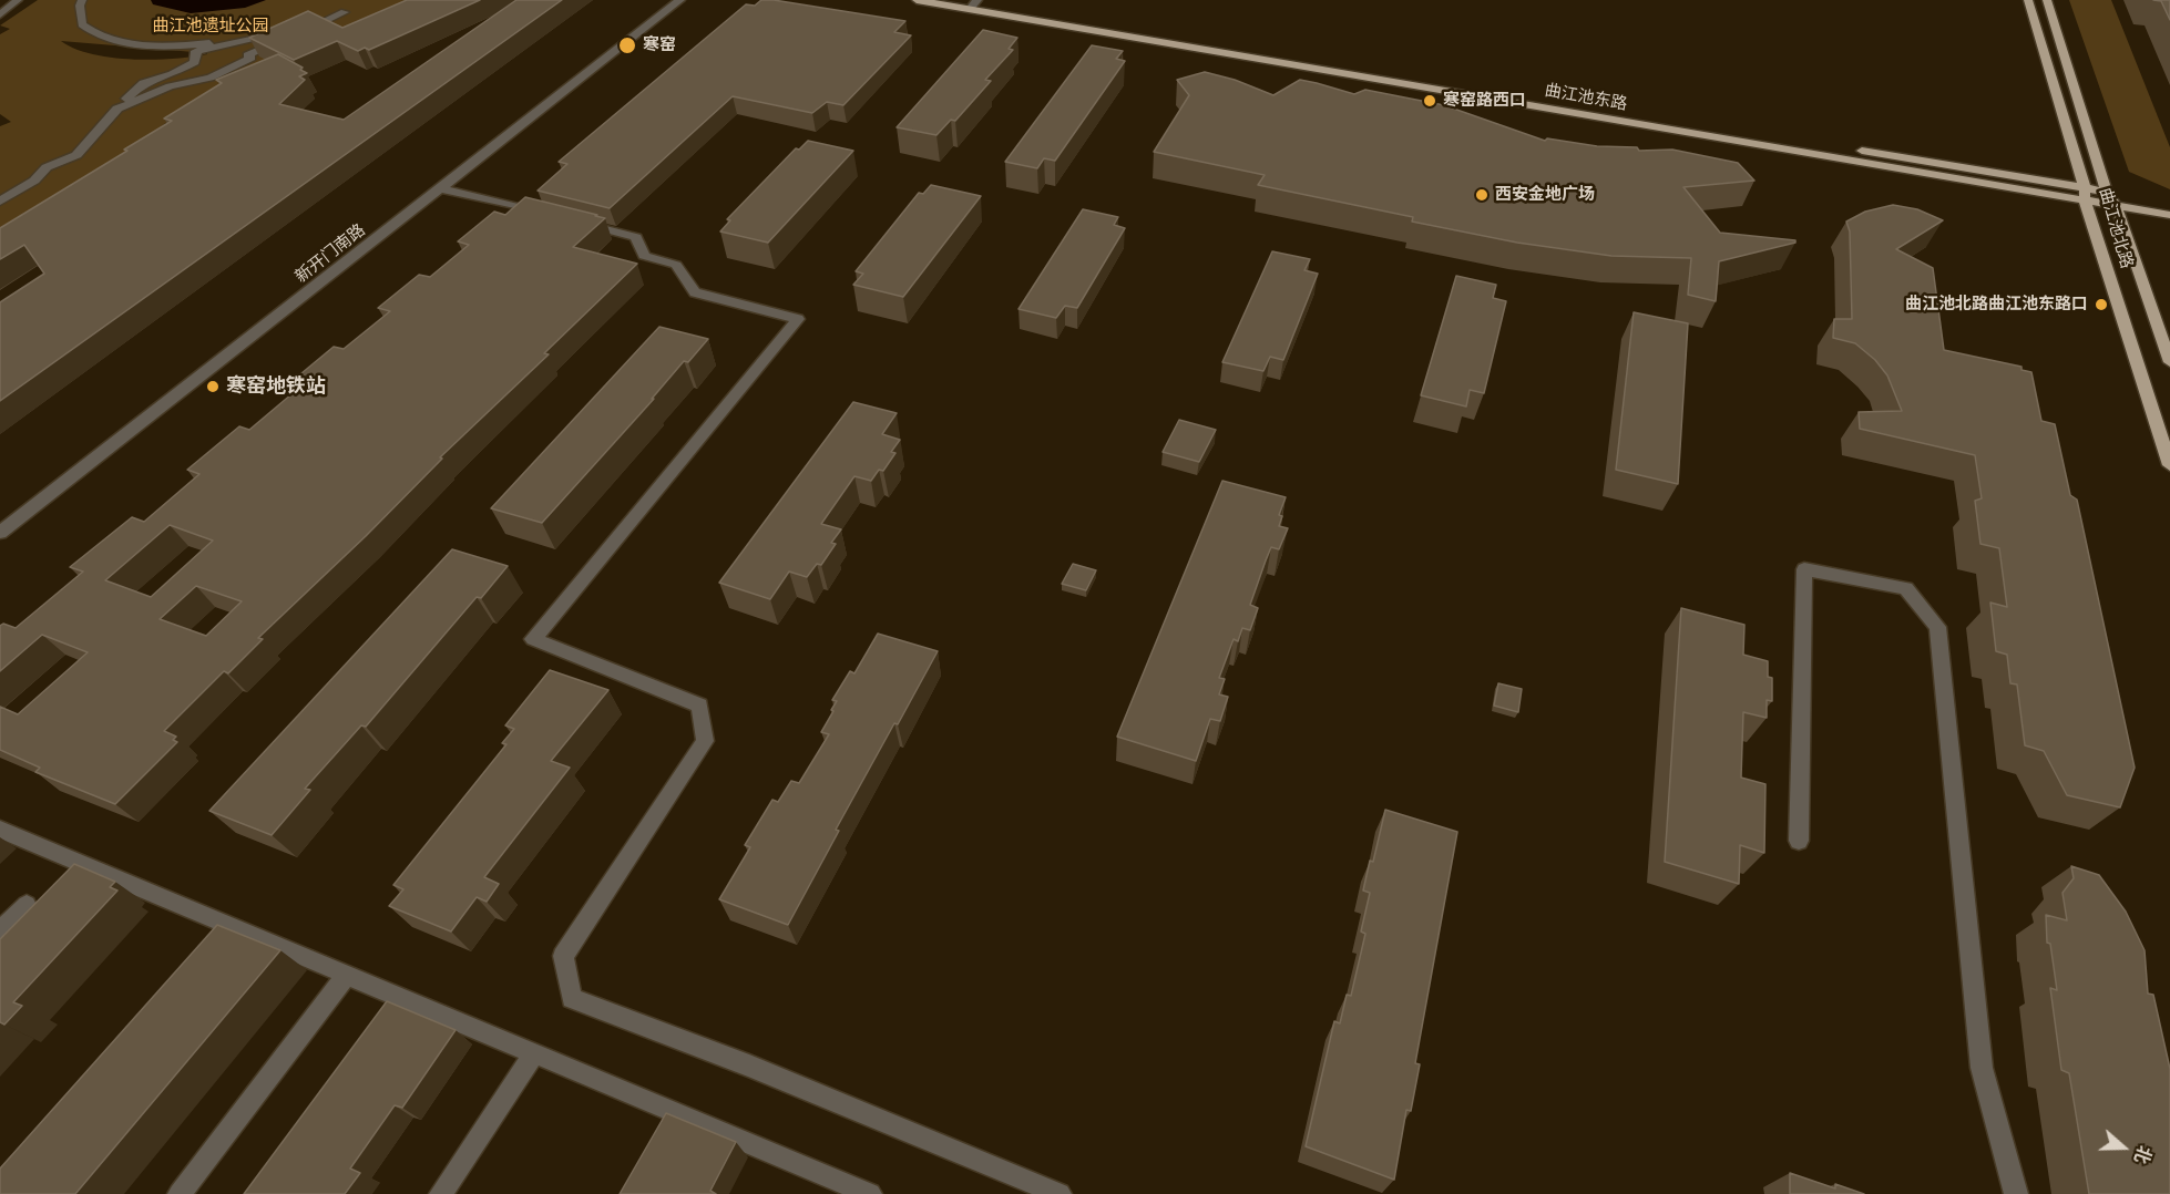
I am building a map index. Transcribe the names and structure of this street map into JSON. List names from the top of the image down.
{
  "streets": {
    "main road": ["曲江池东路", "曲江池北路"],
    "street": ["新开门南路"]
  },
  "crossings": [
    ["曲江池东路", "曲江池北路"]
  ],
  "parks": ["曲江池遗址公园"],
  "places": [
    "寒窑",
    "寒窑路西口",
    "西安金地广场",
    "曲江池北路曲江池东路口",
    "寒窑地铁站"
  ],
  "north": "right"
}
